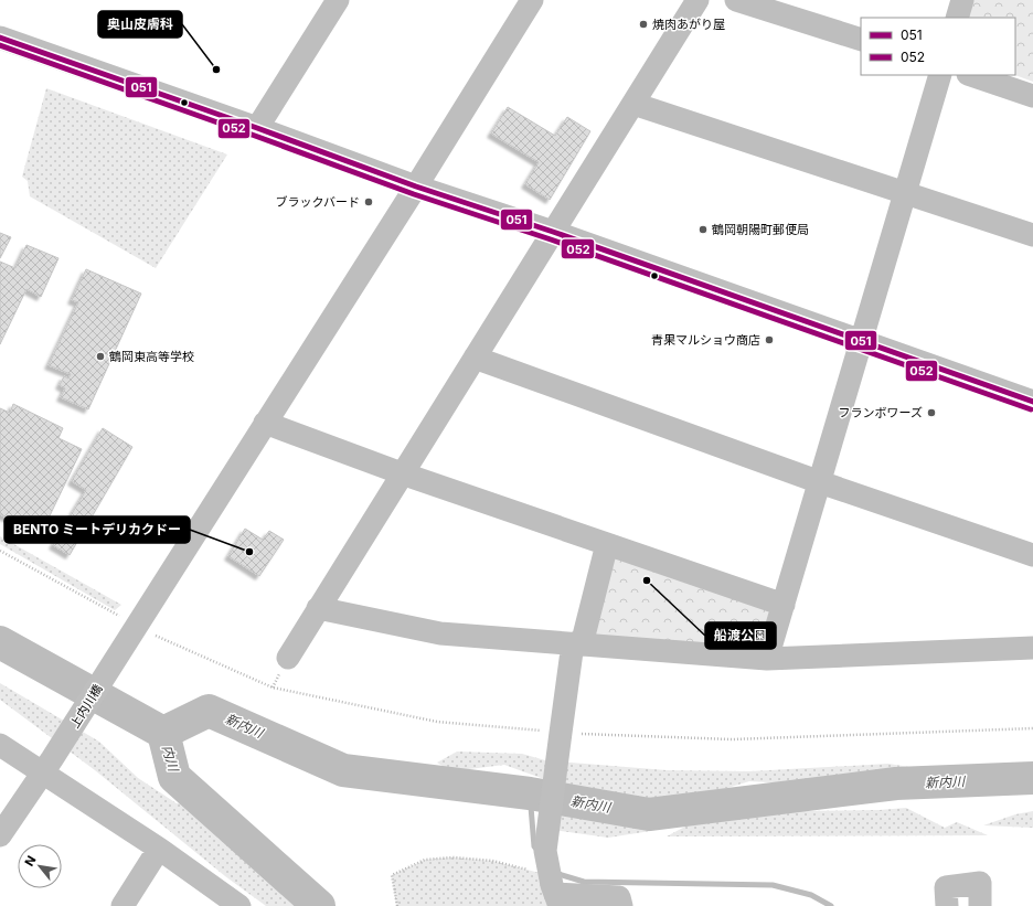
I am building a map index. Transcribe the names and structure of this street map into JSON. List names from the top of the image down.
{
  "streets": {
    "street": ["上内川橋"]
  },
  "water": ["新内川", "内川"],
  "places": [
    "焼肉あがり屋",
    "奥山皮膚科",
    "ブラックバード",
    "鶴岡朝陽町郵便局",
    "青果マルショウ商店",
    "鶴岡東高等学校",
    "フランボワーズ",
    "BENTO ミートデリカクドー",
    "船渡公園"
  ],
  "lines": ["transit line 051", "transit line 052"],
  "legend": ["051", "052"],
  "north": "top left"
}
